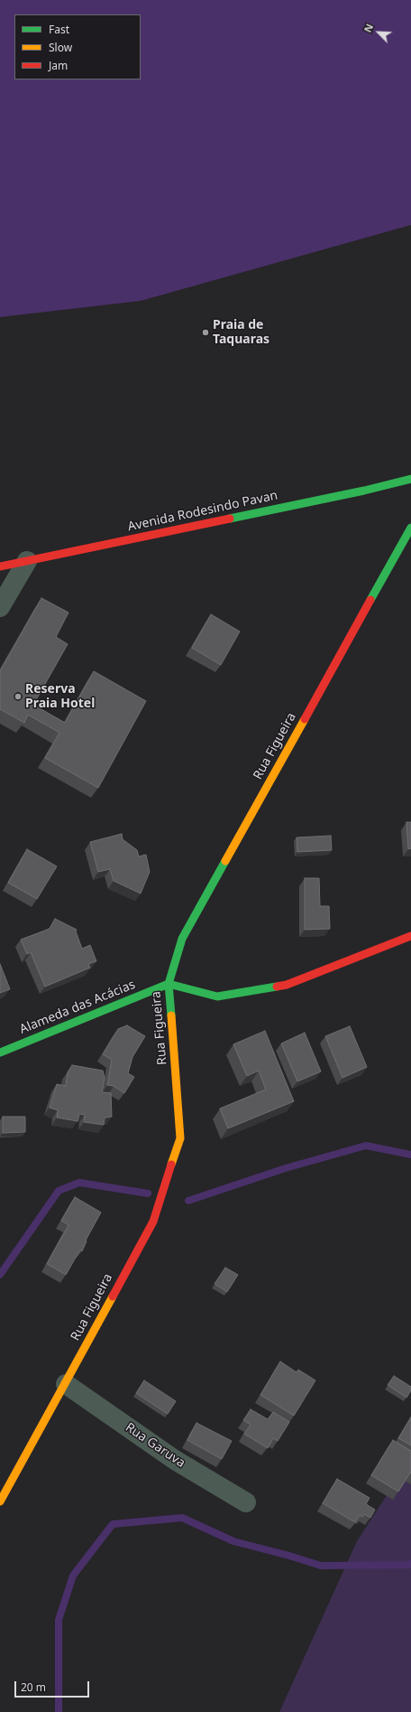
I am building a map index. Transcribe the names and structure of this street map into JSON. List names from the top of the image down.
{
  "streets": {
    "street": [
      "Avenida Rodesindo Pavan",
      "Rua Figueira",
      "Alameda das Acácias",
      "Rua Garuva"
    ]
  },
  "crossings": [
    ["Rua Figueira", "Alameda das Acácias"],
    ["Rua Figueira", "Rua Garuva"]
  ],
  "places": ["Praia de Taquaras", "Reserva Praia Hotel"],
  "legend": ["Fast", "Slow", "Jam"],
  "scale_bar": "20 m",
  "north": "top left"
}
